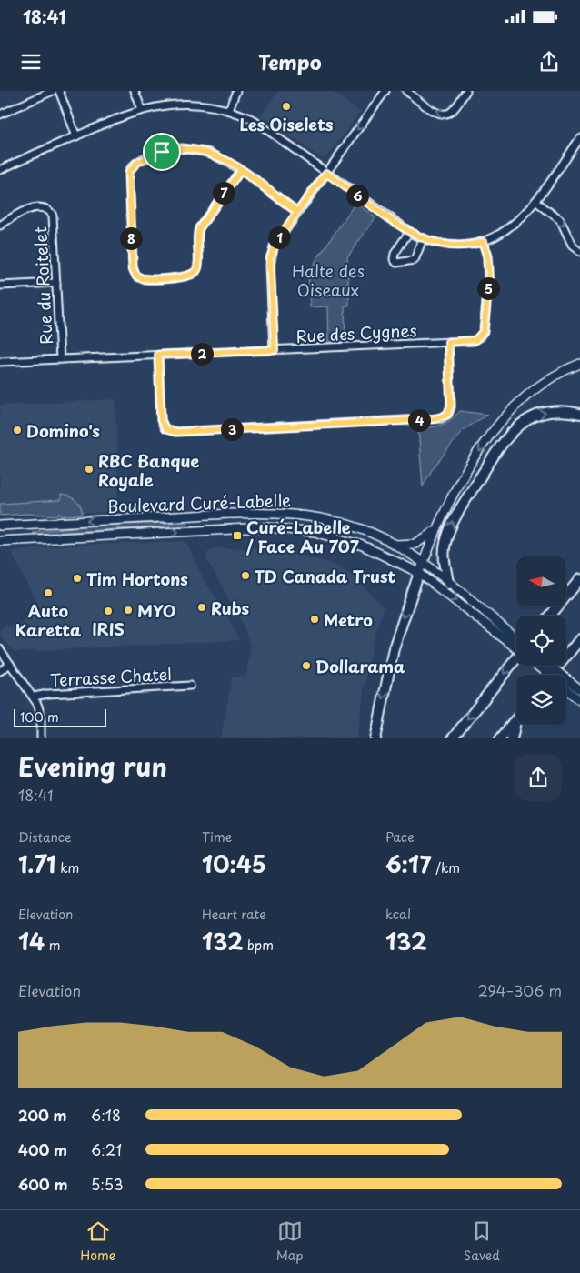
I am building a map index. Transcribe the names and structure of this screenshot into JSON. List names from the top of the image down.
{
  "streets": {
    "main road": ["Boulevard Curé-Labelle"],
    "street": ["Rue du Roitelet", "Rue des Cygnes", "Terrasse Chatel"]
  },
  "crossings": [
    ["Rue du Roitelet", "Rue des Cygnes"]
  ],
  "parks": ["Halte des Oiseaux"],
  "places": {
    "other": [
      "Les Oiselets",
      "Domino's",
      "RBC Banque Royale",
      "TD Canada Trust",
      "Tim Hortons",
      "Auto Karetta",
      "Rubs",
      "MYO",
      "IRIS",
      "Metro",
      "Dollarama"
    ],
    "transit": ["Curé-Labelle / Face Au 707"]
  },
  "scale_bar": "100 m",
  "north": "left",
  "page": {
    "status": "18:41",
    "header": "Tempo",
    "pins": [
      "7",
      "6",
      "1",
      "8",
      "5",
      "2",
      "4",
      "3"
    ],
    "scale": "100 m",
    "heading": ["Evening run", "18:41"],
    "stats": [
      ["Distance", "1.71 km"],
      ["Time", "10:45"],
      ["Pace", "6:17 /km"],
      ["Elevation", "14 m"],
      ["Heart rate", "132 bpm"],
      ["kcal", "132"]
    ],
    "chart": ["Elevation", "294–306 m"],
    "list": [
      {
        "name": "200 m",
        "note": "6:18"
      },
      {
        "name": "400 m",
        "note": "6:21"
      },
      {
        "name": "600 m",
        "note": "5:53"
      }
    ],
    "tabs": ["Home", "Map", "Saved"]
  }
}
